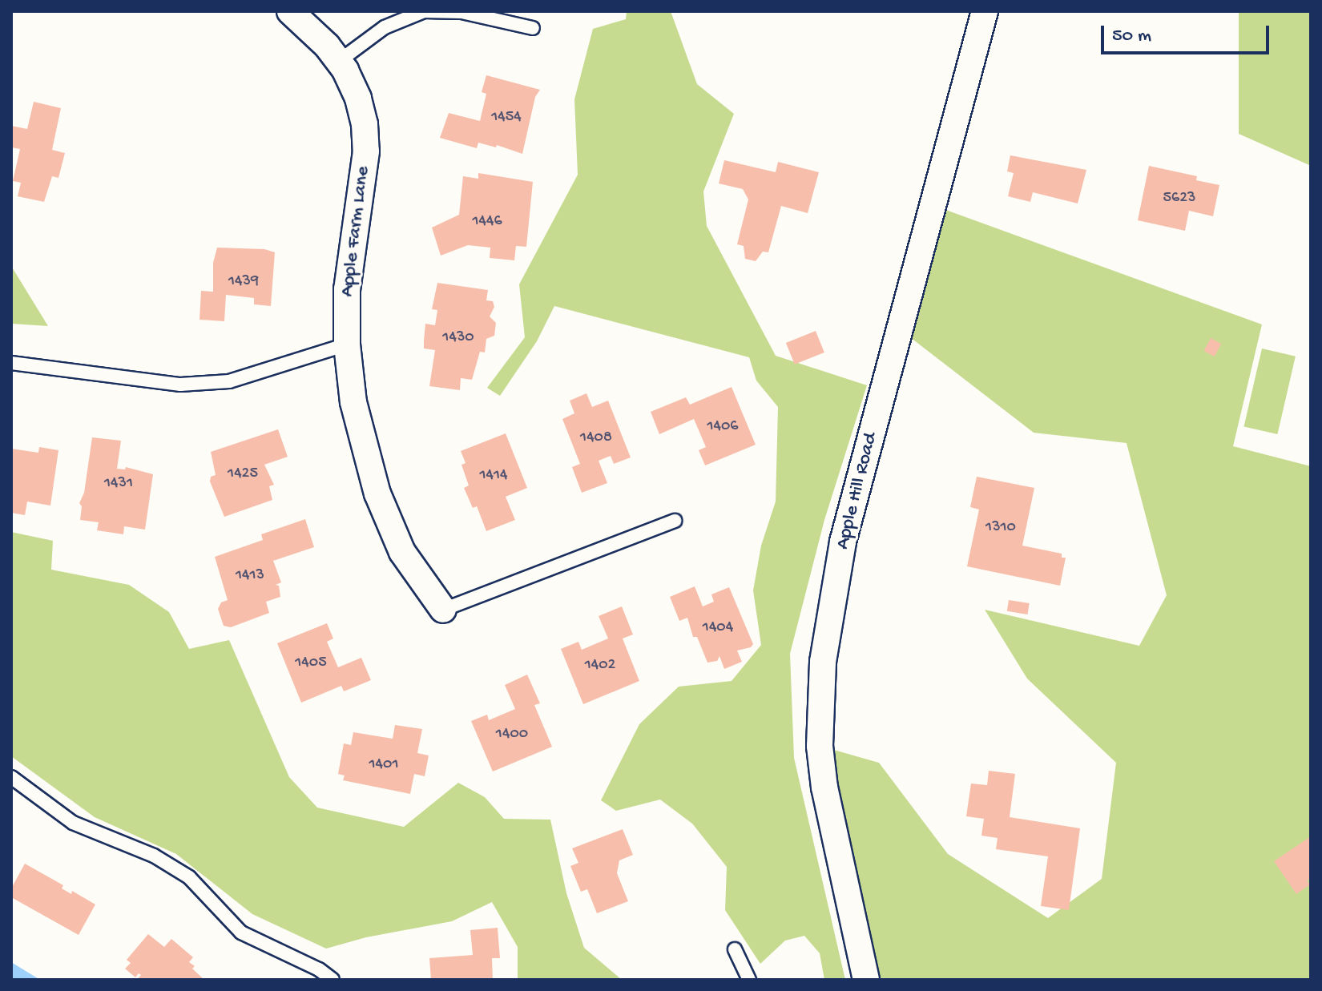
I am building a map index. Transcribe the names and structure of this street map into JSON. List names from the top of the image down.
{
  "streets": {
    "street": ["Apple Farm Lane", "Apple Hill Road"]
  },
  "house_numbers": [
    "1454",
    "5623",
    "1446",
    "1439",
    "1430",
    "1406",
    "1408",
    "1425",
    "1414",
    "1431",
    "1310",
    "1413",
    "1404",
    "1405",
    "1402",
    "1400",
    "1401"
  ],
  "scale_bar": "50 m"
}
